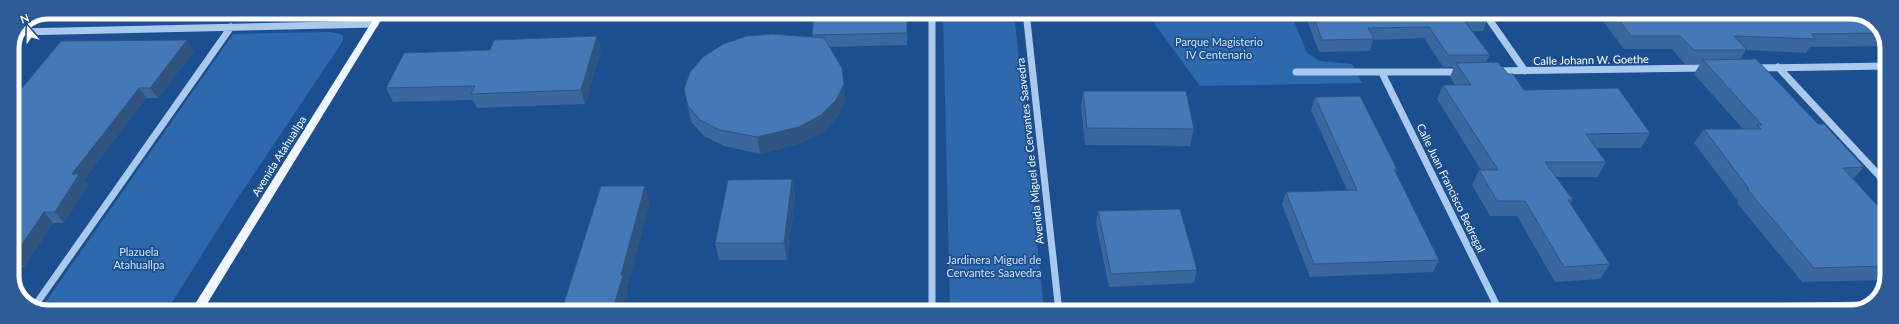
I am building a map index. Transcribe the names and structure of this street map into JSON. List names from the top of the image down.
{
  "streets": {
    "main road": ["Avenida Atahuallpa"],
    "street": ["Calle Johann W. Goethe", "Avenida Miguel de Cervantes Saavedra", "Calle Juan Francisco Bedregal"]
  },
  "parks": ["Parque Magisterio IV Centenario", "Plazuela Atahuallpa", "Jardinera Miguel de Cervantes Saavedra"],
  "north": "top"
}
